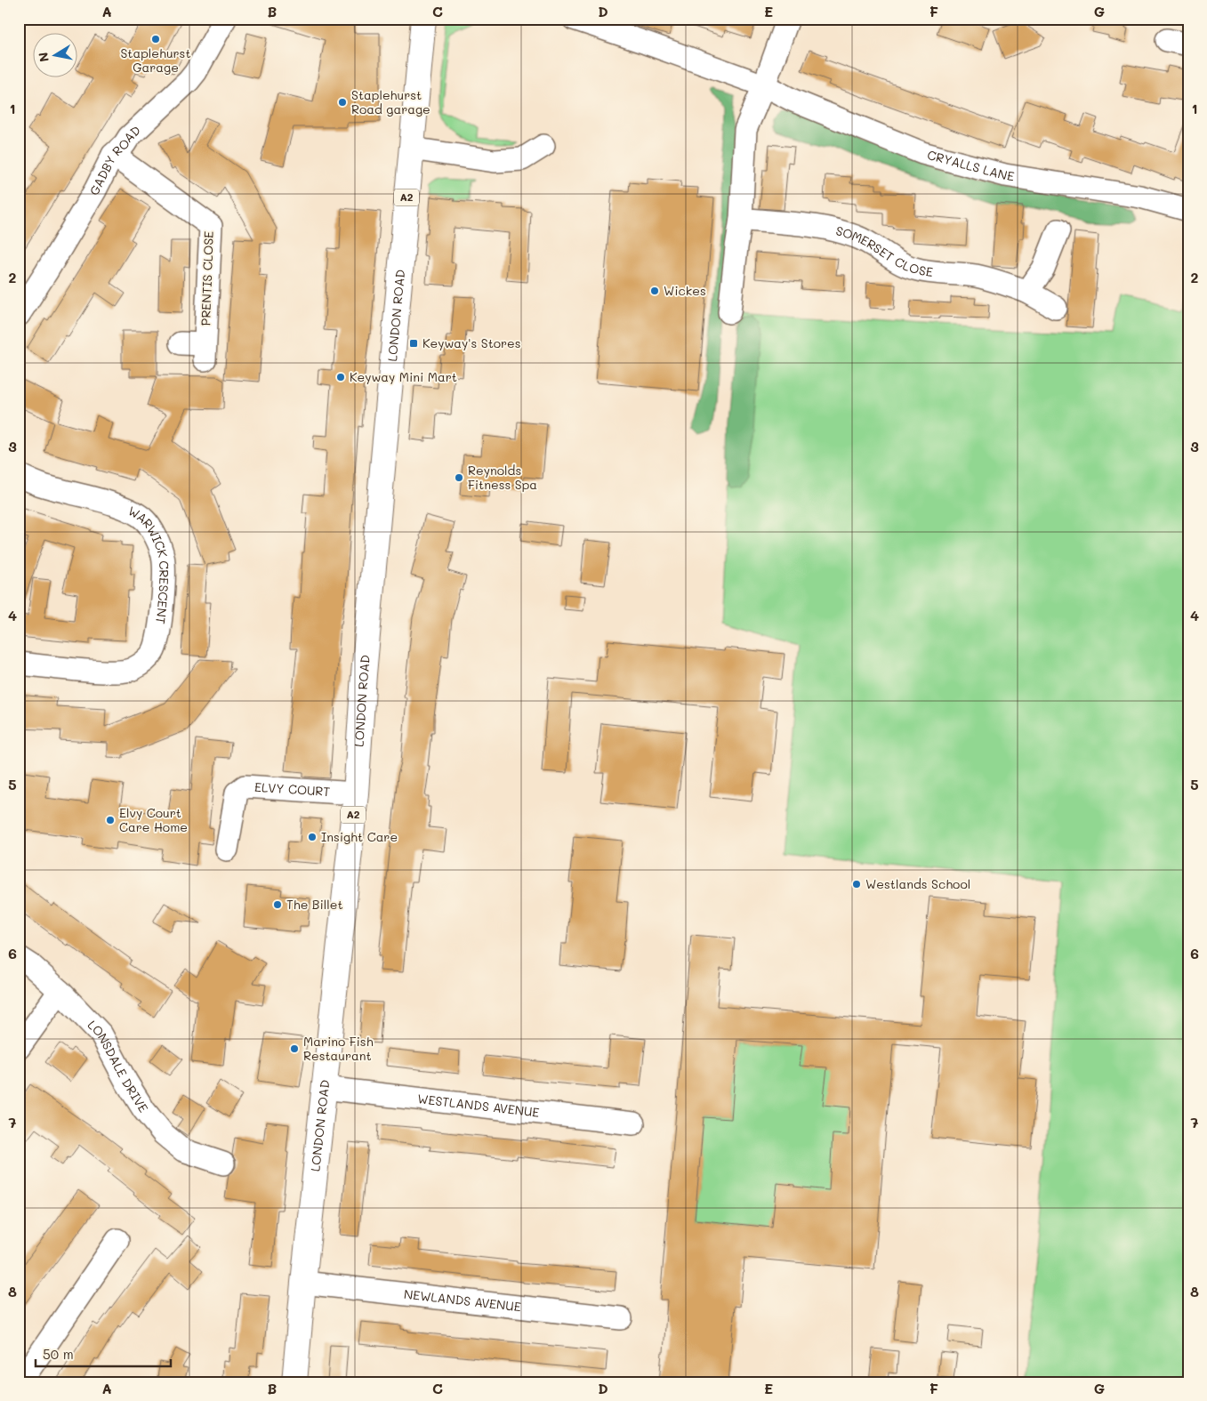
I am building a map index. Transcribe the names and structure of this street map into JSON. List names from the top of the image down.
{
  "streets": {
    "main road": ["A2", "LONDON ROAD"],
    "street": [
      "GADBY ROAD",
      "CRYALLS LANE",
      "SOMERSET CLOSE",
      "PRENTIS CLOSE",
      "WARWICK CRESCENT",
      "ELVY COURT",
      "LONSDALE DRIVE",
      "WESTLANDS AVENUE",
      "NEWLANDS AVENUE"
    ]
  },
  "crossings": [
    ["GADBY ROAD", "PRENTIS CLOSE"],
    ["LONDON ROAD", "ELVY COURT"],
    ["LONDON ROAD", "WESTLANDS AVENUE"],
    ["LONDON ROAD", "NEWLANDS AVENUE"]
  ],
  "places": {
    "other": [
      "Staplehurst Garage",
      "Staplehurst Road garage",
      "Wickes",
      "Keyway Mini Mart",
      "Reynolds Fitness Spa",
      "Elvy Court Care Home",
      "Insight Care",
      "Westlands School",
      "The Billet",
      "Marino Fish Restaurant"
    ],
    "transit": ["Keyway's Stores"]
  },
  "scale_bar": "50 m",
  "north": "left",
  "grid": {
    "columns": [
      "A",
      "B",
      "C",
      "D",
      "E",
      "F",
      "G"
    ],
    "rows": [
      "1",
      "2",
      "3",
      "4",
      "5",
      "6",
      "7",
      "8"
    ]
  }
}
